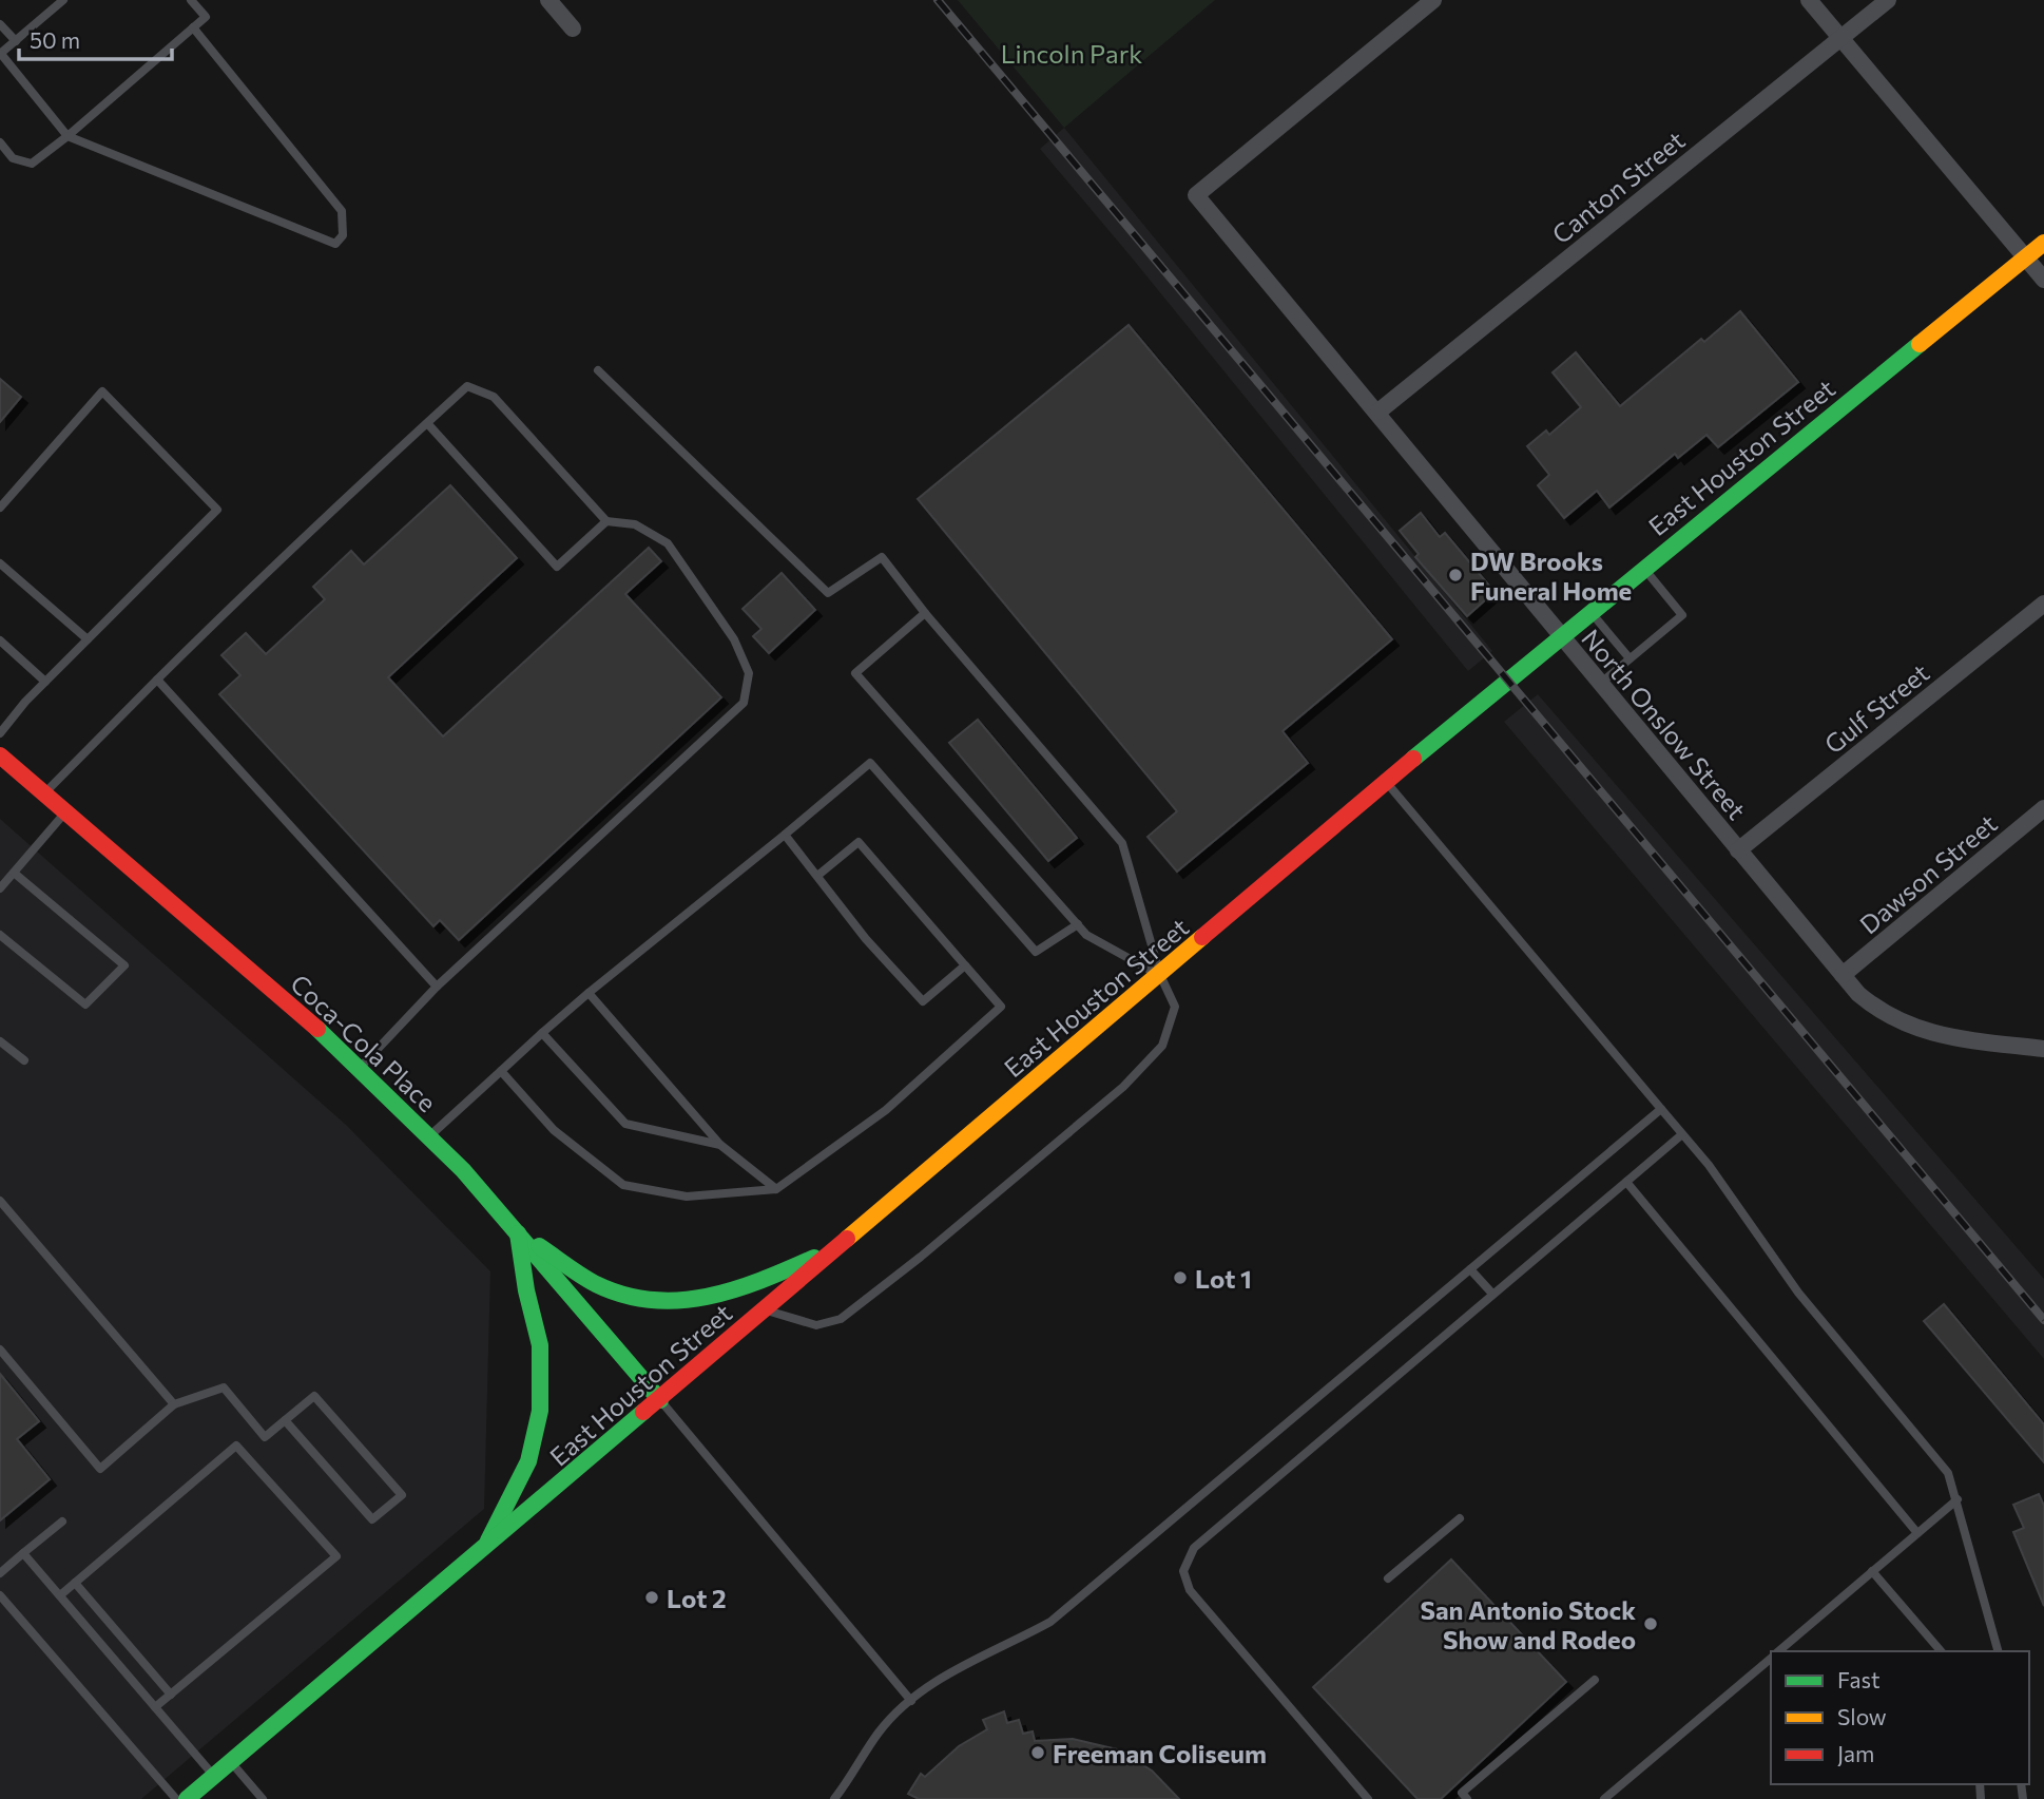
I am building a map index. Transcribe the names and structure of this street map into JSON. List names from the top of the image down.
{
  "streets": {
    "main road": ["East Houston Street", "Coca-Cola Place"],
    "street": [
      "Canton Street",
      "Gulf Street",
      "North Onslow Street",
      "Dawson Street"
    ]
  },
  "crossings": [
    ["Canton Street", "North Onslow Street"],
    ["East Houston Street", "North Onslow Street"],
    ["East Houston Street", "Coca-Cola Place"],
    ["Gulf Street", "North Onslow Street"],
    ["North Onslow Street", "Dawson Street"]
  ],
  "parks": ["Lincoln Park"],
  "places": [
    "DW Brooks Funeral Home",
    "Lot 1",
    "Lot 2",
    "San Antonio Stock Show and Rodeo",
    "Freeman Coliseum"
  ],
  "legend": ["Fast", "Slow", "Jam"],
  "scale_bar": "50 m"
}
